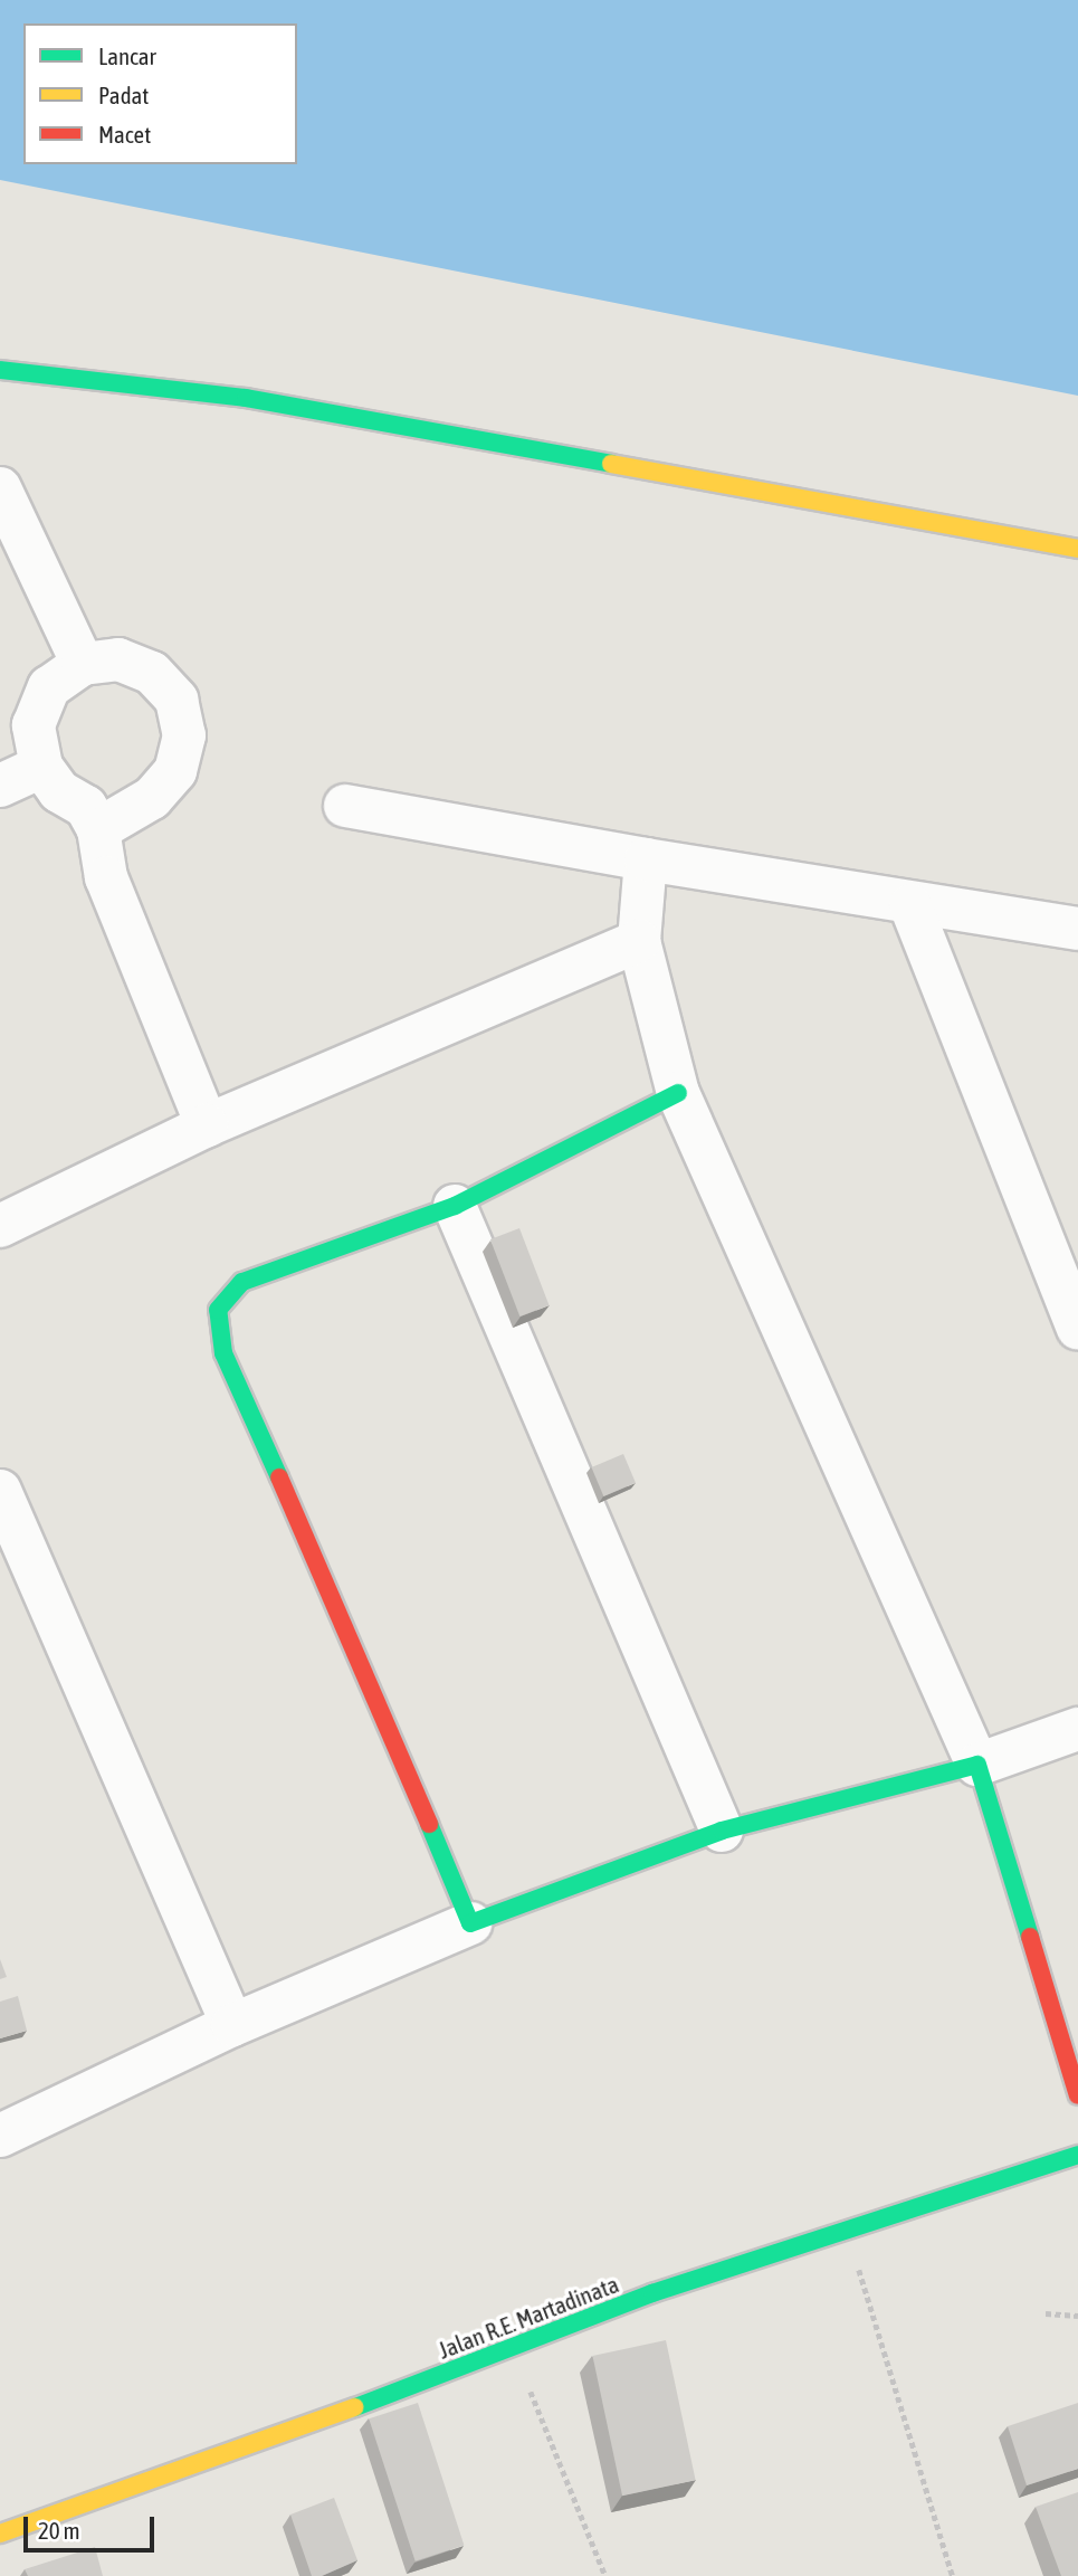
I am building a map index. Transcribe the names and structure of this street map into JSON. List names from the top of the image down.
{
  "streets": {
    "main road": ["Jalan R.E. Martadinata"]
  },
  "legend": ["Lancar", "Padat", "Macet"],
  "scale_bar": "20 m"
}
